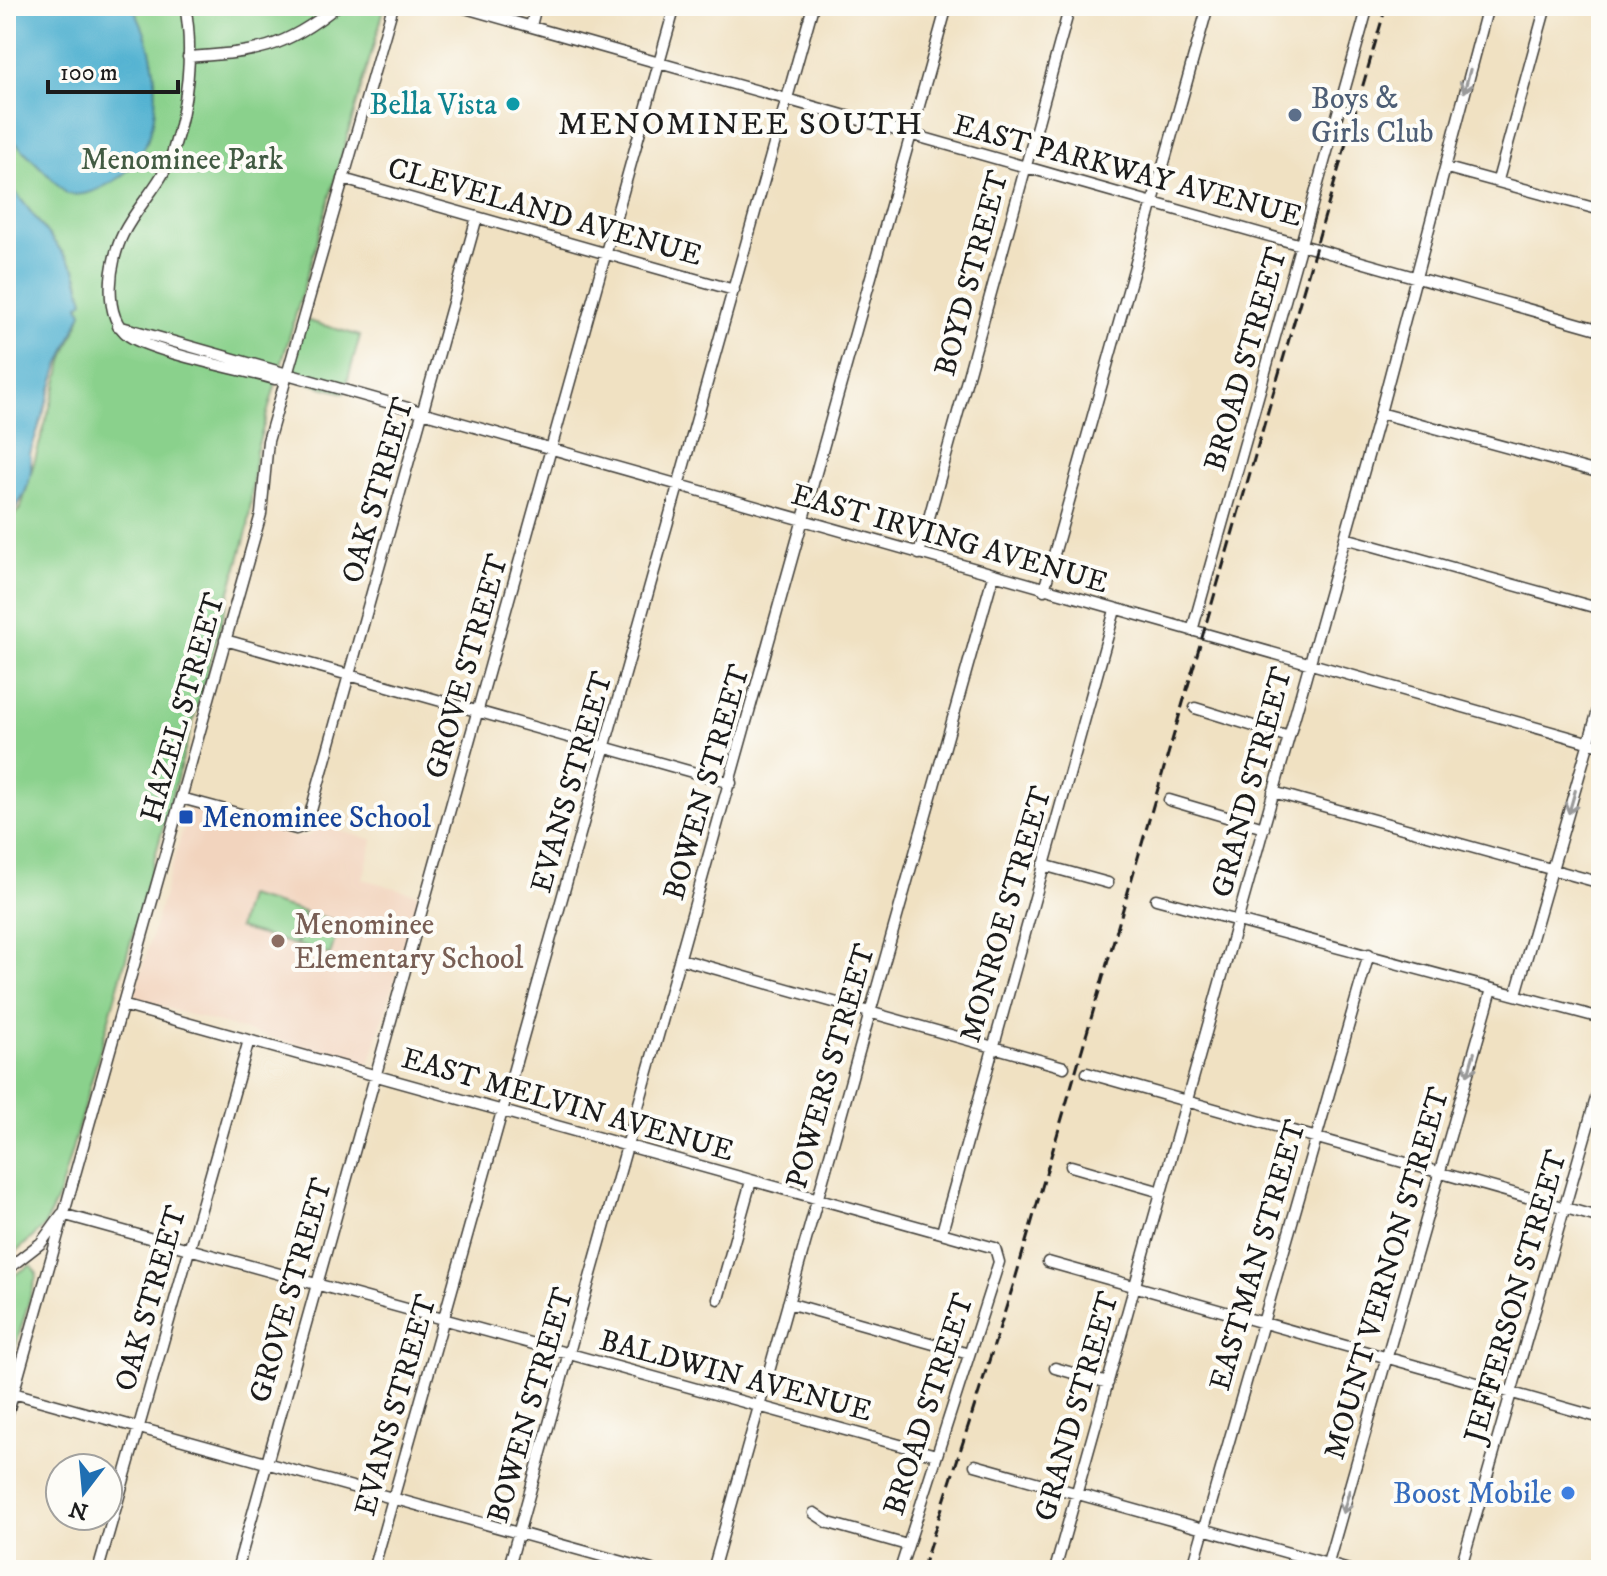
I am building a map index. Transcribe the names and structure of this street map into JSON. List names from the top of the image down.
{
  "streets": {
    "street": [
      "EAST PARKWAY AVENUE",
      "CLEVELAND AVENUE",
      "BOYD STREET",
      "BROAD STREET",
      "OAK STREET",
      "EAST IRVING AVENUE",
      "GROVE STREET",
      "HAZEL STREET",
      "EVANS STREET",
      "BOWEN STREET",
      "GRAND STREET",
      "MONROE STREET",
      "POWERS STREET",
      "EAST MELVIN AVENUE",
      "EASTMAN STREET",
      "MOUNT VERNON STREET",
      "JEFFERSON STREET",
      "BALDWIN AVENUE"
    ]
  },
  "crossings": [
    ["EAST PARKWAY AVENUE", "BOYD STREET"],
    ["EAST PARKWAY AVENUE", "BROAD STREET"],
    ["EAST PARKWAY AVENUE", "GROVE STREET"],
    ["EAST PARKWAY AVENUE", "EVANS STREET"],
    ["EAST PARKWAY AVENUE", "BOWEN STREET"],
    ["EAST PARKWAY AVENUE", "GRAND STREET"],
    ["CLEVELAND AVENUE", "OAK STREET"],
    ["CLEVELAND AVENUE", "GROVE STREET"],
    ["CLEVELAND AVENUE", "HAZEL STREET"],
    ["CLEVELAND AVENUE", "EVANS STREET"],
    ["BOYD STREET", "EAST IRVING AVENUE"],
    ["BROAD STREET", "EAST IRVING AVENUE"],
    ["BROAD STREET", "EAST MELVIN AVENUE"],
    ["BROAD STREET", "BALDWIN AVENUE"],
    ["OAK STREET", "EAST IRVING AVENUE"],
    ["OAK STREET", "HAZEL STREET"],
    ["OAK STREET", "EAST MELVIN AVENUE"],
    ["OAK STREET", "BALDWIN AVENUE"],
    ["EAST IRVING AVENUE", "GROVE STREET"],
    ["EAST IRVING AVENUE", "HAZEL STREET"],
    ["EAST IRVING AVENUE", "EVANS STREET"],
    ["EAST IRVING AVENUE", "BOWEN STREET"],
    ["EAST IRVING AVENUE", "GRAND STREET"],
    ["EAST IRVING AVENUE", "MONROE STREET"],
    ["EAST IRVING AVENUE", "POWERS STREET"],
    ["GROVE STREET", "EAST MELVIN AVENUE"],
    ["GROVE STREET", "BALDWIN AVENUE"],
    ["HAZEL STREET", "EAST MELVIN AVENUE"],
    ["HAZEL STREET", "BALDWIN AVENUE"],
    ["EVANS STREET", "EAST MELVIN AVENUE"],
    ["EVANS STREET", "BALDWIN AVENUE"],
    ["BOWEN STREET", "EAST MELVIN AVENUE"],
    ["BOWEN STREET", "BALDWIN AVENUE"],
    ["MONROE STREET", "EAST MELVIN AVENUE"],
    ["POWERS STREET", "EAST MELVIN AVENUE"],
    ["POWERS STREET", "BALDWIN AVENUE"]
  ],
  "one_way": ["MOUNT VERNON STREET"],
  "districts": ["MENOMINEE SOUTH"],
  "parks": ["Menominee Park"],
  "places": {
    "other": [
      "Bella Vista",
      "Boys & Girls Club",
      "Menominee Elementary School",
      "Boost Mobile"
    ],
    "transit": ["Menominee School"]
  },
  "scale_bar": "100 m",
  "north": "bottom"
}
